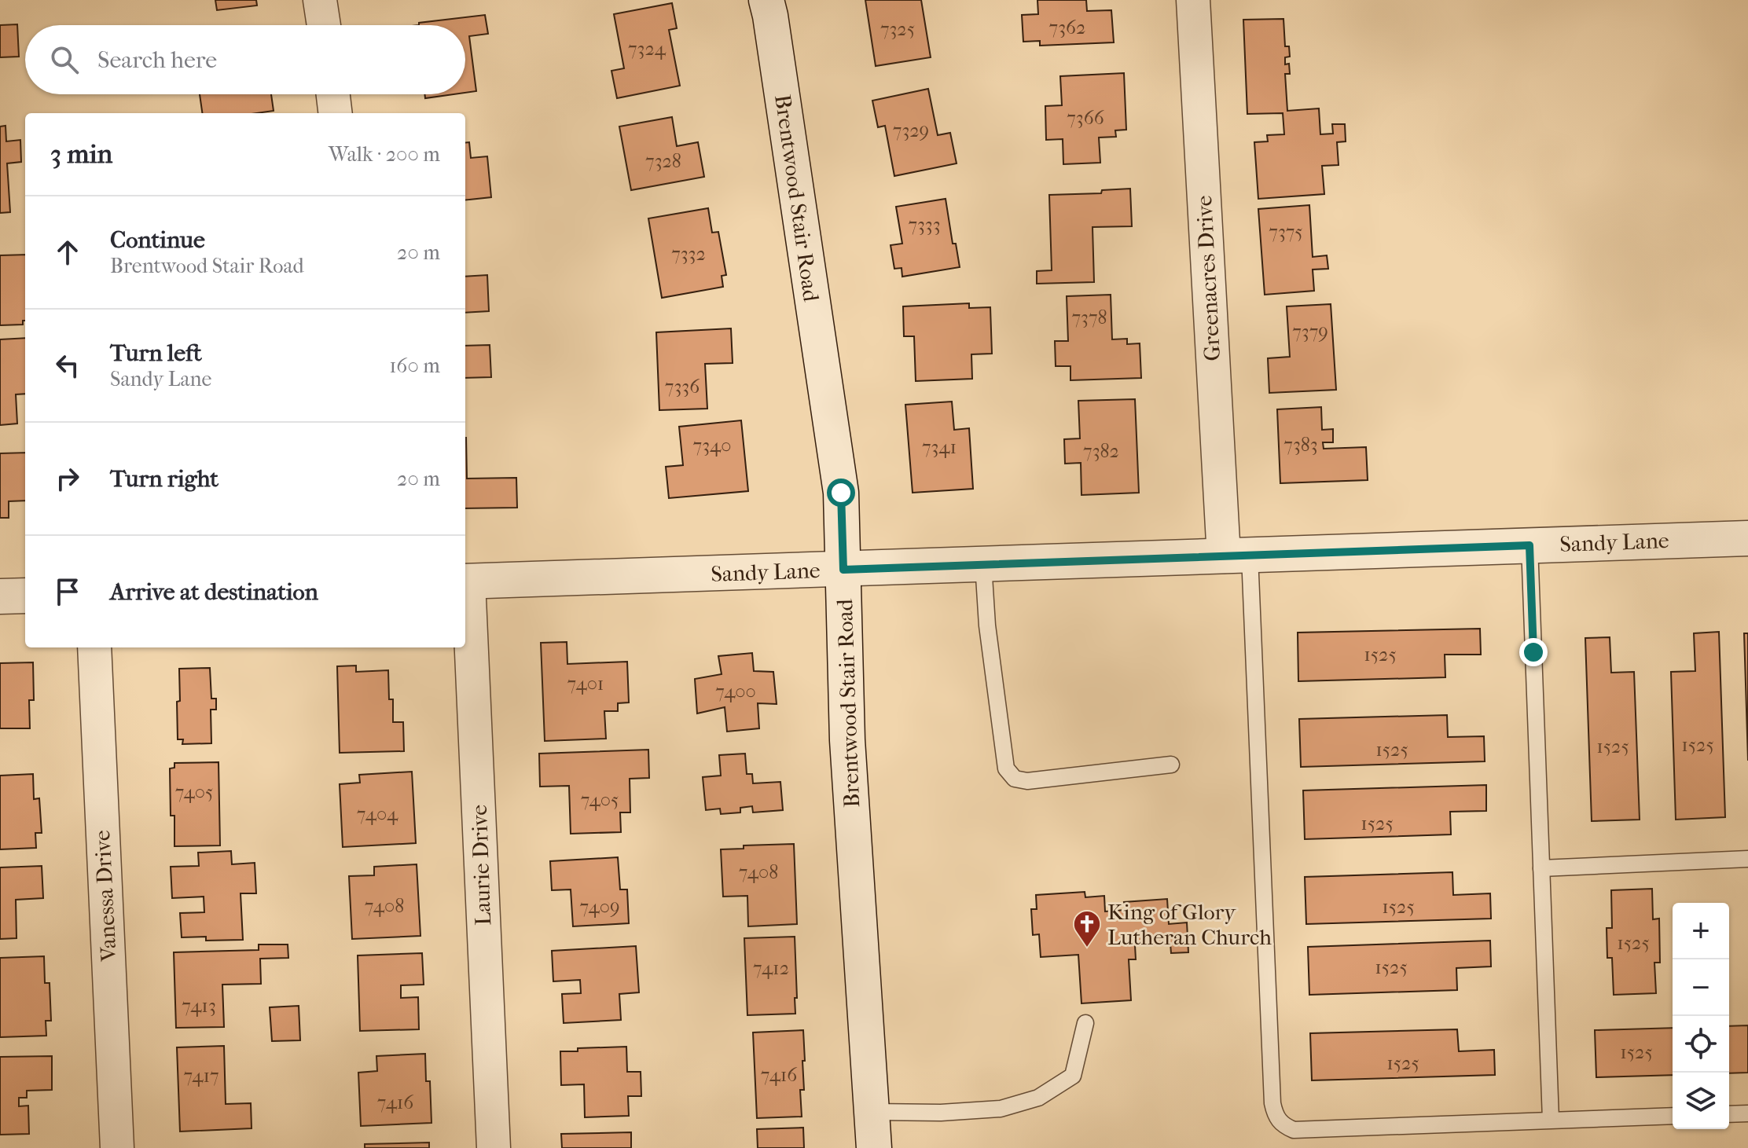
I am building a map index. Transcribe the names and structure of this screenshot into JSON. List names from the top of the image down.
{
  "streets": {
    "street": [
      "Brentwood Stair Road",
      "Greenacres Drive",
      "Sandy Lane",
      "Laurie Drive",
      "Vanessa Drive"
    ]
  },
  "crossings": [
    ["Brentwood Stair Road", "Sandy Lane"],
    ["Greenacres Drive", "Sandy Lane"],
    ["Sandy Lane", "Laurie Drive"]
  ],
  "places": {
    "church": ["King of Glory Lutheran Church"]
  },
  "house_numbers": [
    "7362",
    "7325",
    "7324",
    "7366",
    "7329",
    "7328",
    "7333",
    "7375",
    "7332",
    "7378",
    "7379",
    "7336",
    "7383",
    "7340",
    "7341",
    "7382",
    "1525",
    "7401",
    "7400",
    "1525",
    "1525",
    "1525",
    "7405",
    "7405",
    "7404",
    "1525",
    "7408",
    "7408",
    "7409",
    "1525",
    "1525",
    "1525",
    "7412",
    "7413",
    "1525",
    "1525",
    "7416",
    "7417",
    "7416"
  ],
  "page": {
    "search": "Search here",
    "heading": ["3 min", "Walk · 200 m"],
    "list": [
      ["Continue", "Brentwood Stair Road", "20 m"],
      ["Turn left", "Sandy Lane", "160 m"],
      ["Turn right", "20 m"],
      "Arrive at destination"
    ],
    "map_buttons": ["+", "−"]
  }
}
